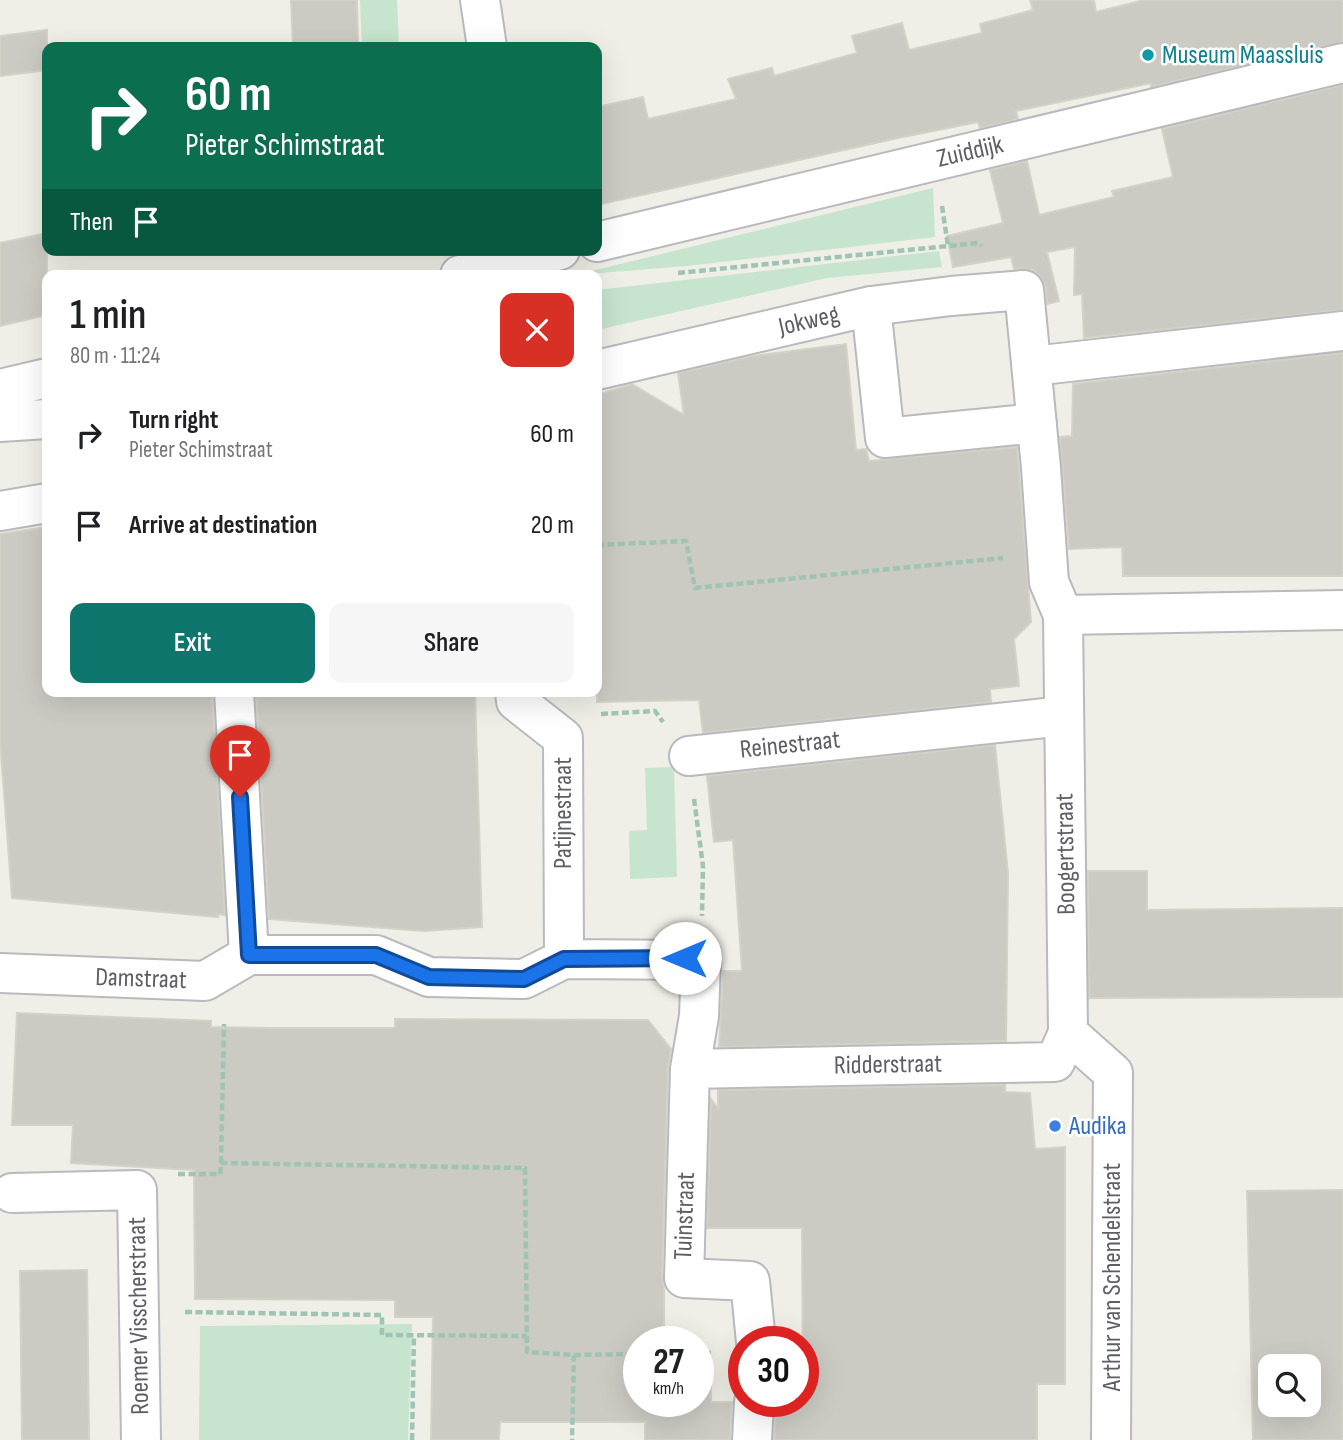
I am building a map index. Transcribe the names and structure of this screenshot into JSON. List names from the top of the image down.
{
  "streets": {
    "street": [
      "Zuiddijk",
      "Jokweg",
      "Reinestraat",
      "Patijnestraat",
      "Boogertstraat",
      "Damstraat",
      "Ridderstraat",
      "Tuinstraat",
      "Arthur van Schendelstraat",
      "Roemer Visscherstraat"
    ]
  },
  "crossings": [
    ["Jokweg", "Boogertstraat"],
    ["Reinestraat", "Boogertstraat"],
    ["Patijnestraat", "Damstraat"],
    ["Boogertstraat", "Ridderstraat"],
    ["Boogertstraat", "Arthur van Schendelstraat"],
    ["Ridderstraat", "Tuinstraat"],
    ["Ridderstraat", "Arthur van Schendelstraat"]
  ],
  "places": ["Museum Maassluis", "Audika"],
  "page": {
    "turn": ["60 m", "Pieter Schimstraat"],
    "then": "Then",
    "heading": ["1 min", "80 m · 11:24"],
    "list": [
      {
        "name": "Turn right",
        "note": "Pieter Schimstraat",
        "value": "60 m"
      },
      {
        "name": "Arrive at destination",
        "value": "20 m"
      }
    ],
    "buttons": ["Exit", "Share"],
    "speed": "27 km/h",
    "limit": "30"
  }
}
